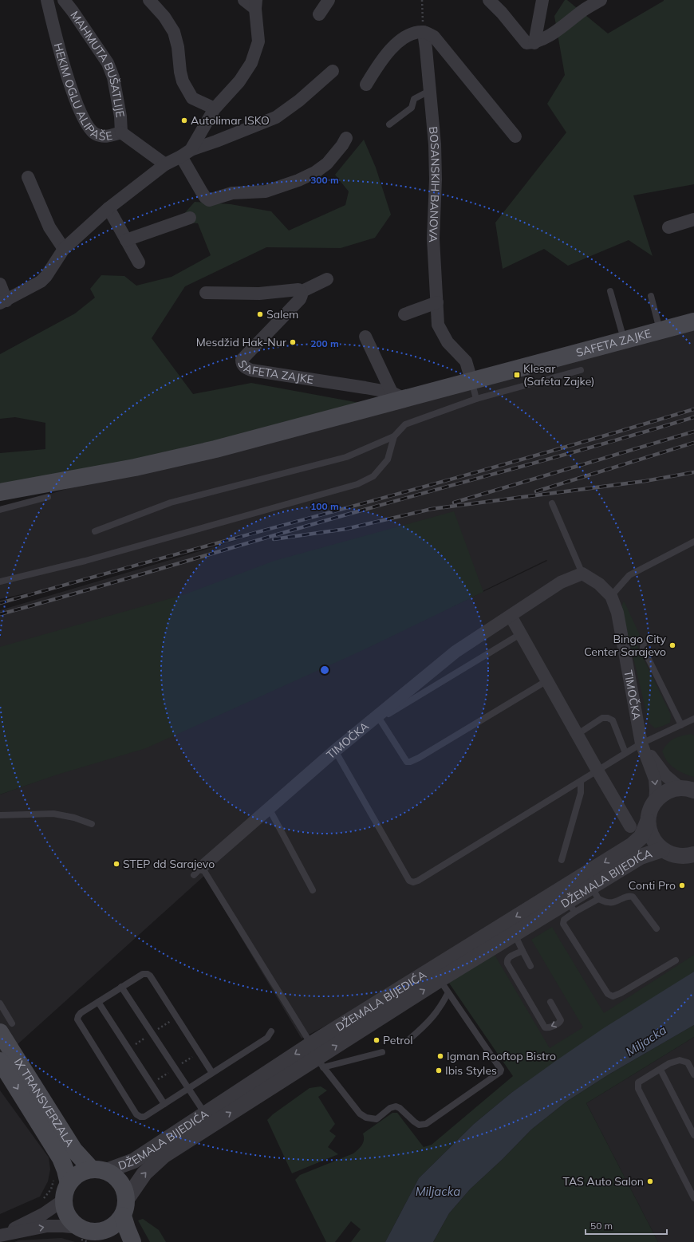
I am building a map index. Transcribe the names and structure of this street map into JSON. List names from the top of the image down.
{
  "streets": {
    "main road": ["SAFETA ZAJKE", "IX TRANSVERZALA"],
    "street": [
      "MAHMUTA BUŠATLIJE",
      "HEKIM OGLU ALIPAŠE",
      "BOSANSKIH BANOVA",
      "TIMOČKA",
      "DŽEMALA BIJEDIĆA"
    ]
  },
  "crossings": [
    ["MAHMUTA BUŠATLIJE", "HEKIM OGLU ALIPAŠE"],
    ["BOSANSKIH BANOVA", "SAFETA ZAJKE"],
    ["TIMOČKA", "DŽEMALA BIJEDIĆA"],
    ["DŽEMALA BIJEDIĆA", "IX TRANSVERZALA"]
  ],
  "water": ["Miljacka"],
  "places": {
    "other": [
      "Autolimar ISKO",
      "Salem",
      "Mesdžid Hak-Nur",
      "Bingo City Center Sarajevo",
      "STEP dd Sarajevo",
      "Conti Pro",
      "Petrol",
      "Igman Rooftop Bistro",
      "Ibis Styles",
      "TAS Auto Salon"
    ],
    "transit": ["Klesar (Safeta Zajke)"]
  },
  "scale_bar": "50 m",
  "rings": ["300 m", "200 m", "100 m"]
}
